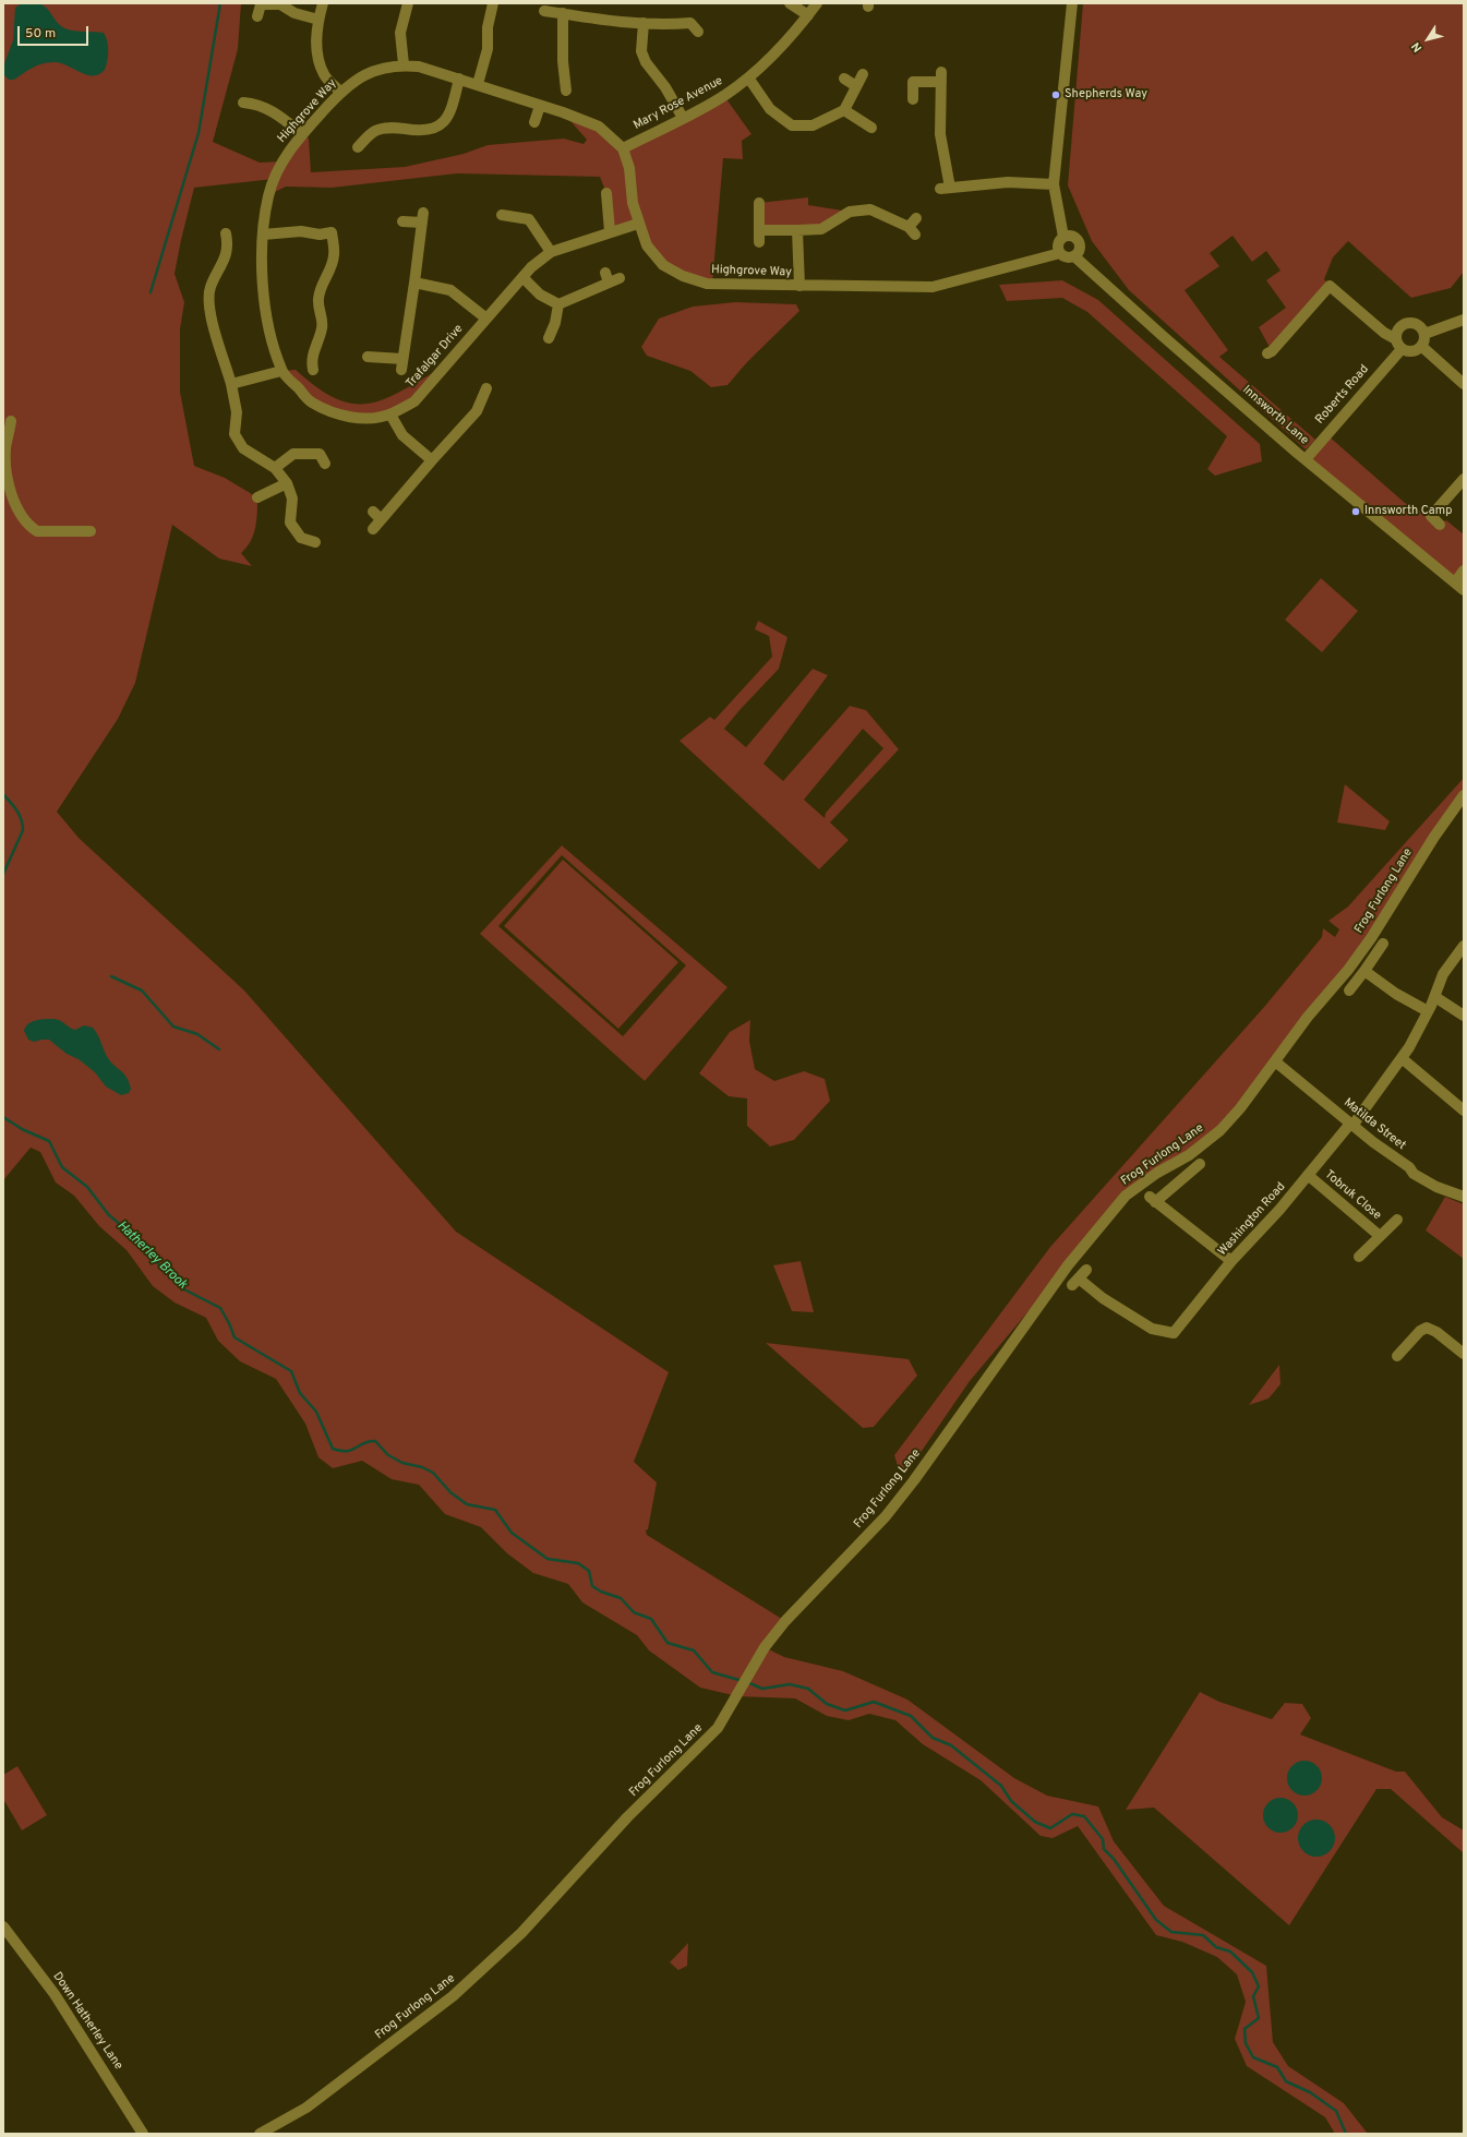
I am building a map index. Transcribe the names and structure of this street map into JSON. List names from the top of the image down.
{
  "streets": {
    "street": [
      "Mary Rose Avenue",
      "Highgrove Way",
      "Trafalgar Drive",
      "Roberts Road",
      "Innsworth Lane",
      "Frog Furlong Lane",
      "Matilda Street",
      "Tobruk Close",
      "Washington Road",
      "Down Hatherley Lane"
    ]
  },
  "crossings": [
    ["Mary Rose Avenue", "Highgrove Way"],
    ["Highgrove Way", "Trafalgar Drive"],
    ["Highgrove Way", "Innsworth Lane"],
    ["Roberts Road", "Innsworth Lane"],
    ["Frog Furlong Lane", "Matilda Street"],
    ["Matilda Street", "Washington Road"],
    ["Tobruk Close", "Washington Road"]
  ],
  "water": ["Hatherley Brook"],
  "places": ["Shepherds Way", "Innsworth Camp"],
  "scale_bar": "50 m",
  "north": "bottom left"
}
